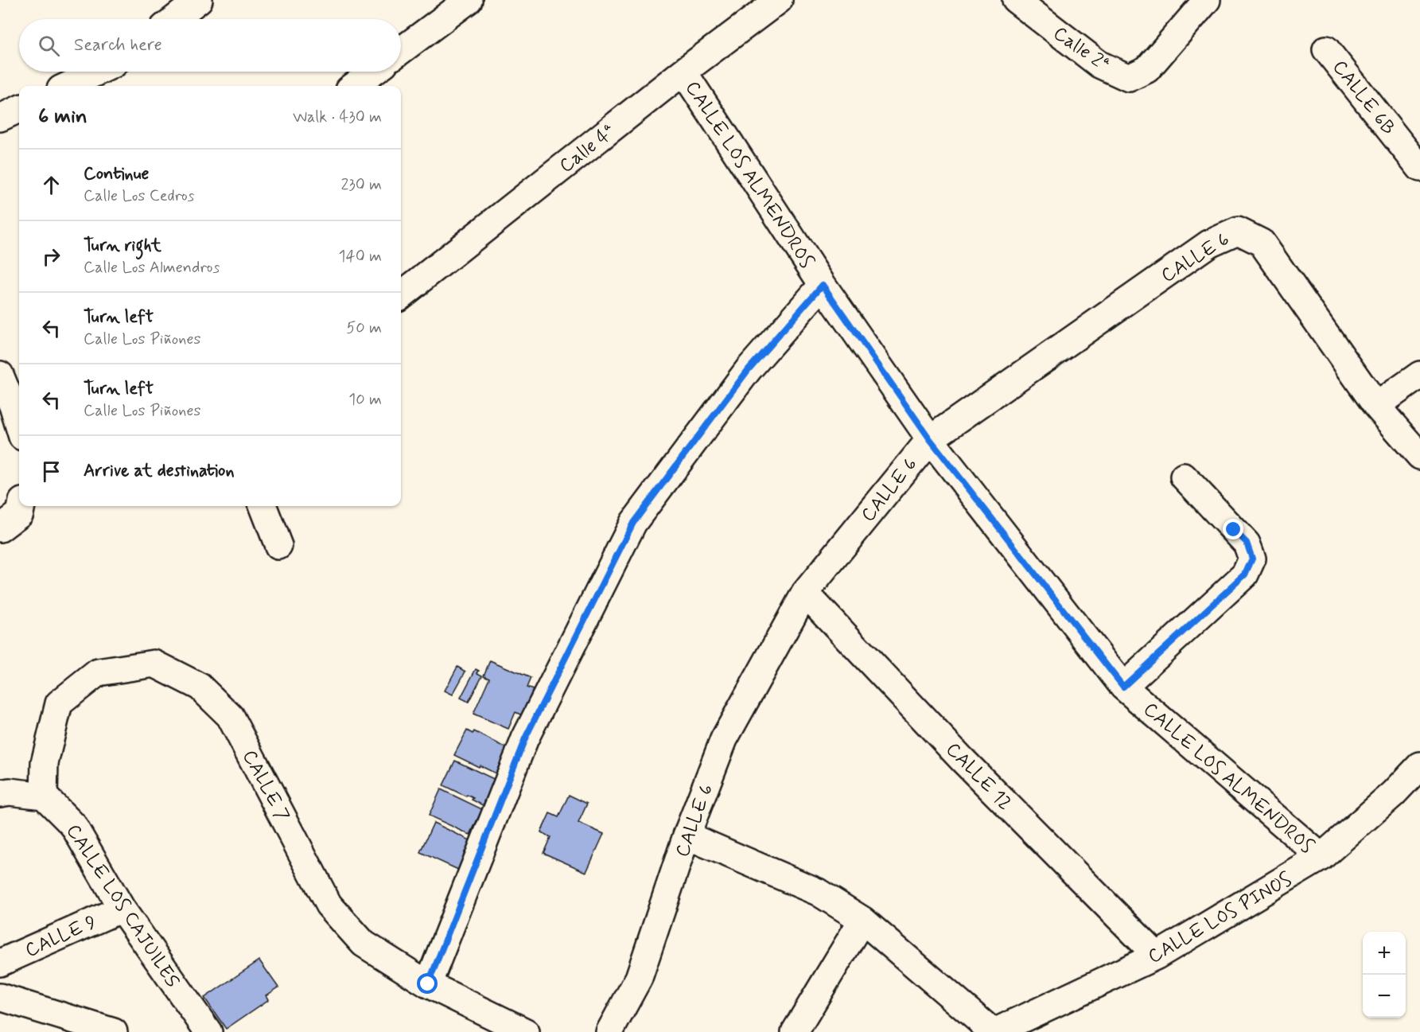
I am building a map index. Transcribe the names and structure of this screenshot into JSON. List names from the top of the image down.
{
  "streets": {
    "street": [
      "Calle 2ª",
      "CALLE 6B",
      "Calle 4ª",
      "CALLE LOS ALMENDROS",
      "CALLE 6",
      "CALLE 12",
      "CALLE 7",
      "CALLE LOS CAJUILES",
      "CALLE LOS PINOS",
      "CALLE 9"
    ]
  },
  "crossings": [
    ["Calle 4ª", "CALLE LOS ALMENDROS"],
    ["CALLE LOS ALMENDROS", "CALLE 6"],
    ["CALLE LOS ALMENDROS", "CALLE LOS PINOS"],
    ["CALLE 6", "CALLE 12"],
    ["CALLE 12", "CALLE LOS PINOS"],
    ["CALLE 7", "CALLE LOS CAJUILES"],
    ["CALLE LOS CAJUILES", "CALLE 9"]
  ],
  "page": {
    "search": "Search here",
    "heading": ["6 min", "Walk · 430 m"],
    "list": [
      ["Continue", "Calle Los Cedros", "230 m"],
      ["Turn right", "Calle Los Almendros", "140 m"],
      ["Turn left", "Calle Los Piñones", "50 m"],
      ["Turn left", "Calle Los Piñones", "10 m"],
      "Arrive at destination"
    ],
    "map_buttons": ["+", "−"]
  }
}
